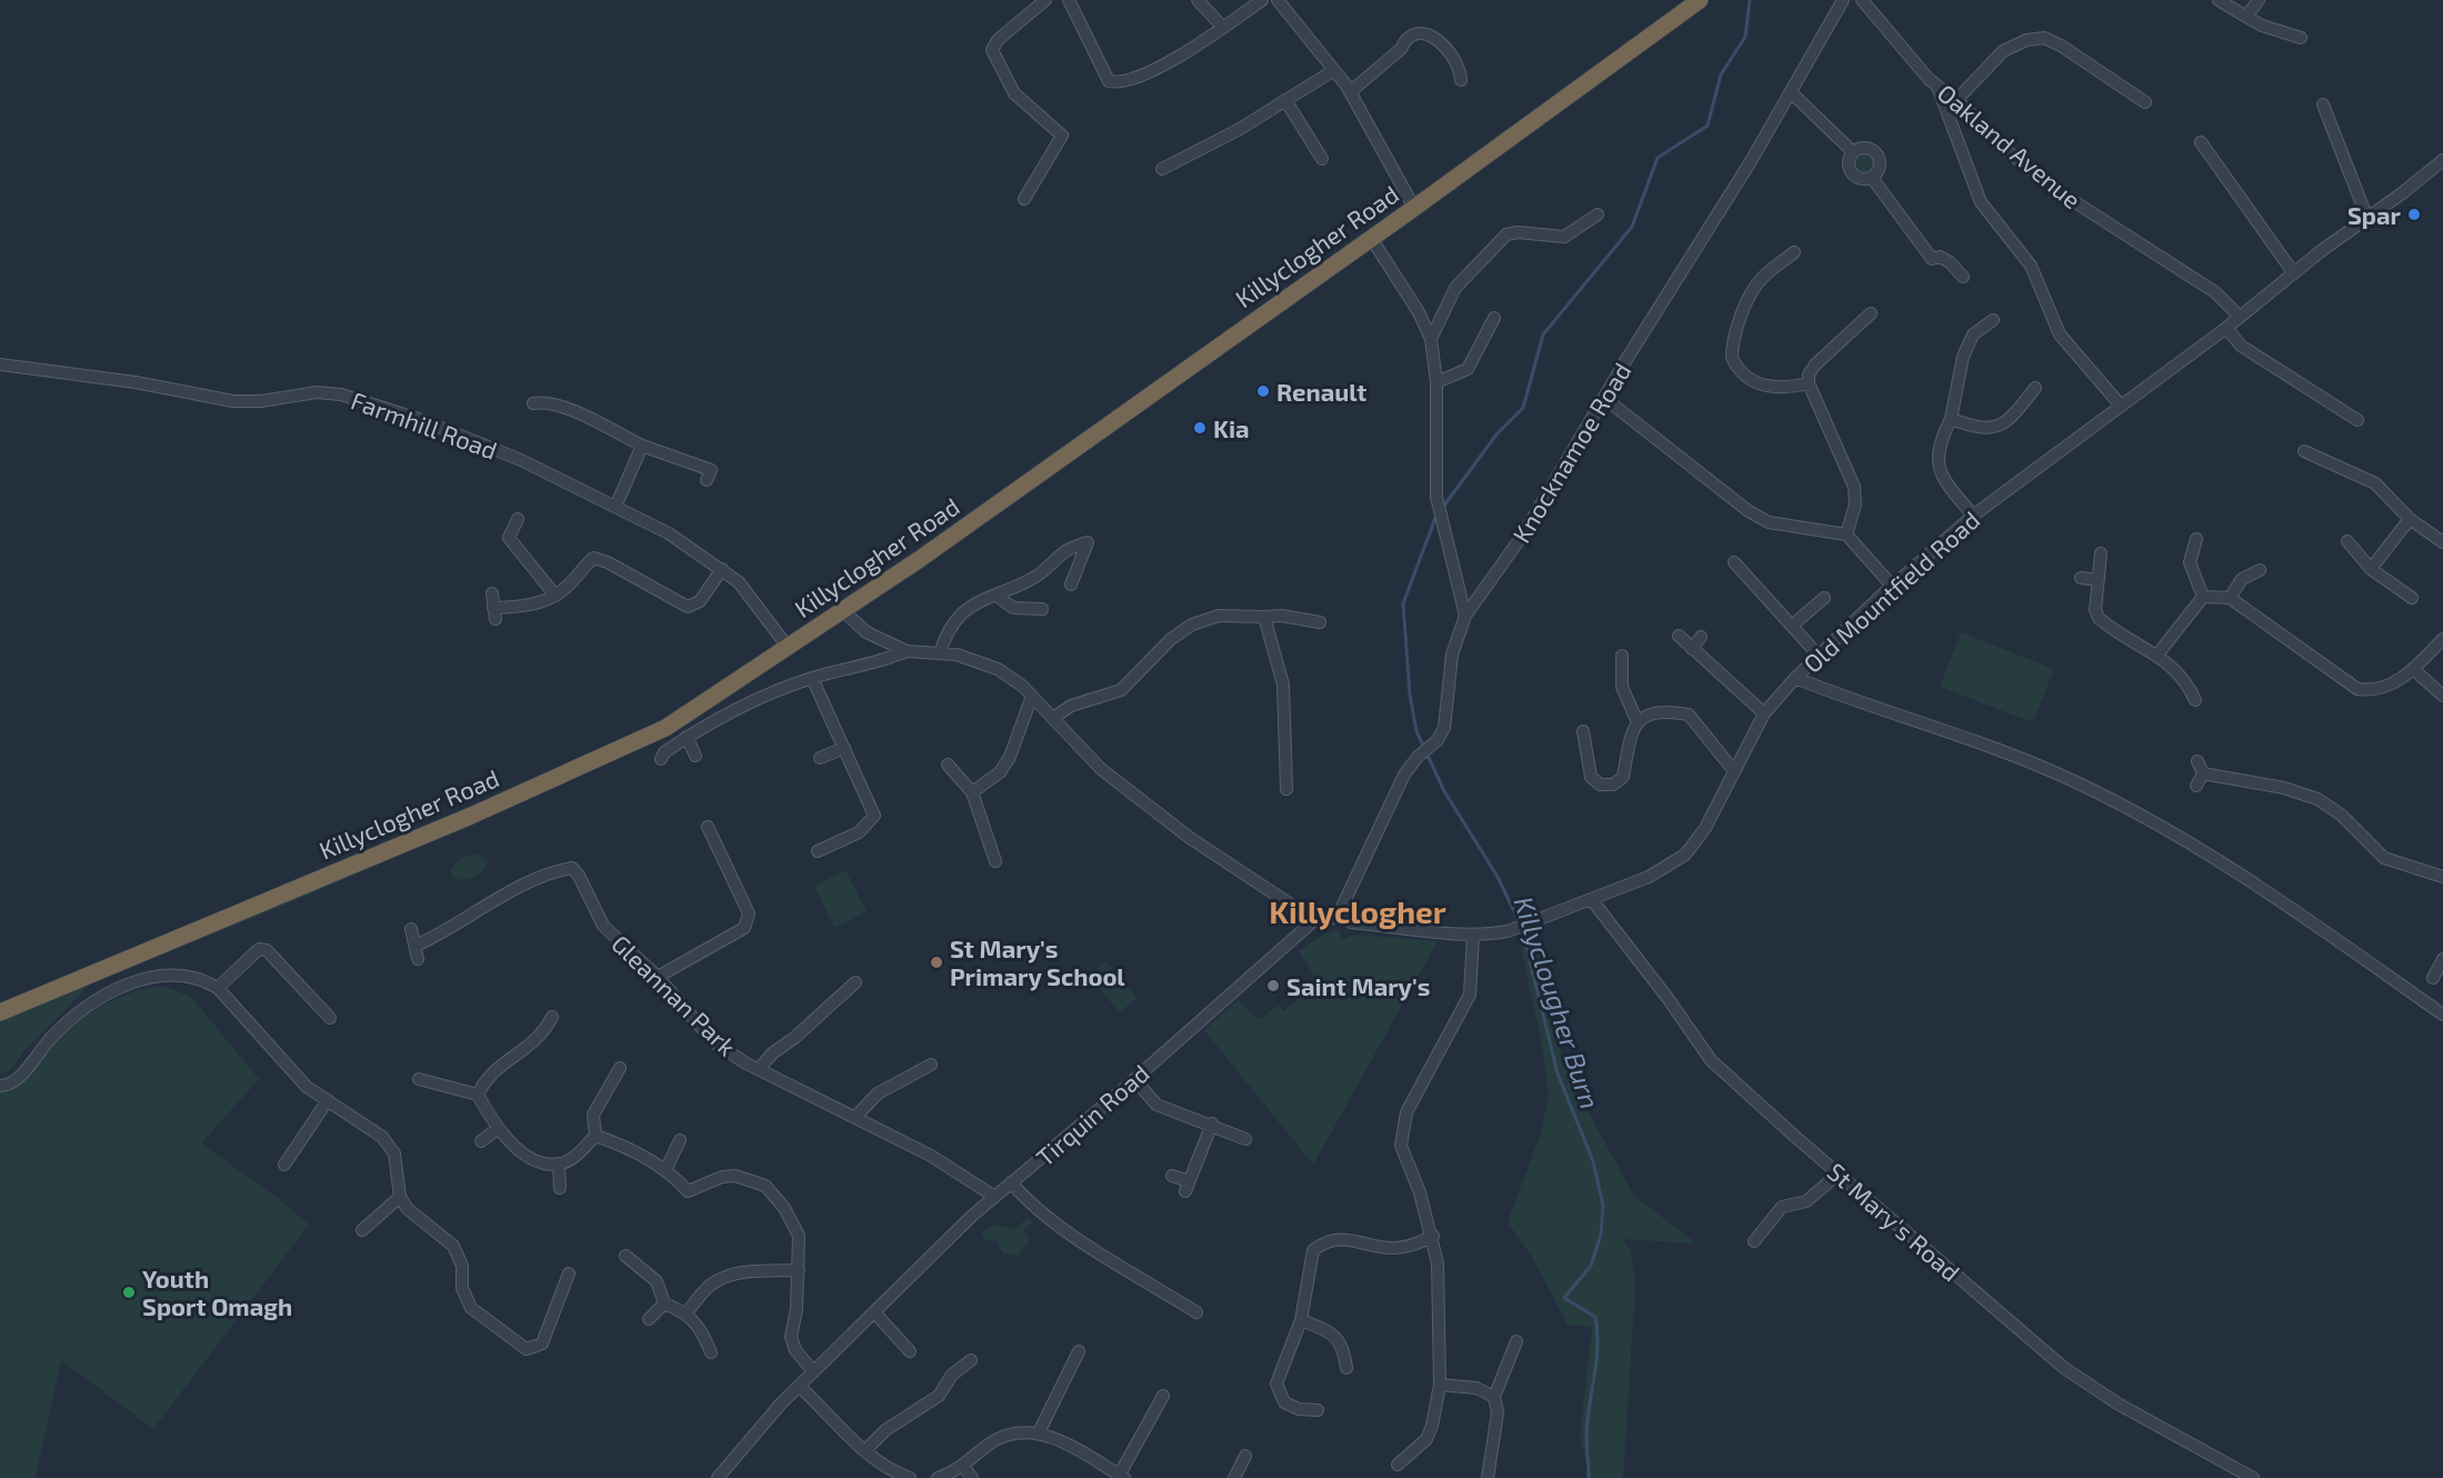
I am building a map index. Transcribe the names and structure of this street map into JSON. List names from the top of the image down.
{
  "streets": {
    "highway": ["Killyclogher Road"],
    "street": [
      "Oakland Avenue",
      "Farmhill Road",
      "Knocknamoe Road",
      "Old Mountfield Road",
      "Gleannan Park",
      "Tirquin Road",
      "St Mary's Road"
    ]
  },
  "crossings": [
    ["Oakland Avenue", "Old Mountfield Road"],
    ["Killyclogher Road", "Farmhill Road"],
    ["Knocknamoe Road", "Old Mountfield Road"],
    ["Old Mountfield Road", "St Mary's Road"],
    ["Gleannan Park", "Tirquin Road"]
  ],
  "districts": ["Killyclogher"],
  "water": ["Killyclougher Burn"],
  "places": [
    "Spar",
    "Renault",
    "Kia",
    "St Mary's Primary School",
    "Saint Mary's",
    "Youth Sport Omagh"
  ]
}
